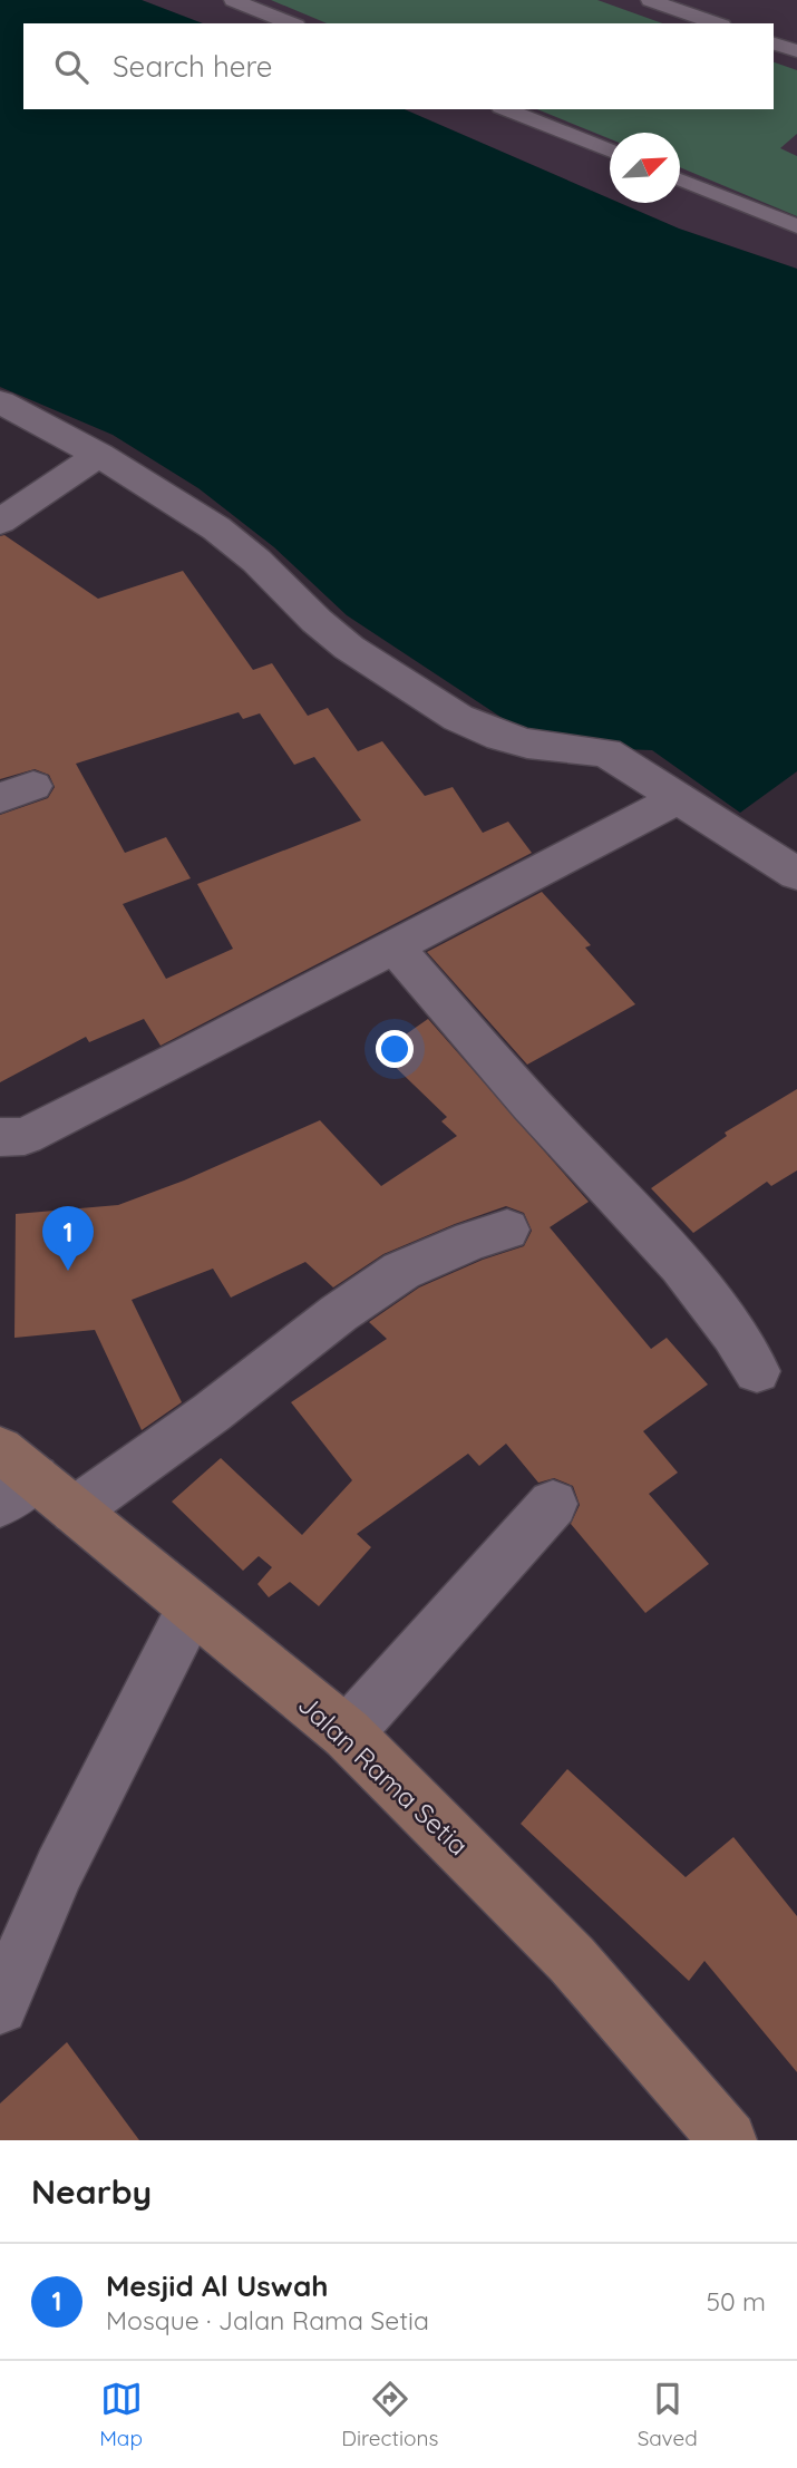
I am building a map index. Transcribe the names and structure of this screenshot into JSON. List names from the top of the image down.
{
  "streets": {
    "street": ["Jalan Rama Setia"]
  },
  "north": "top right",
  "page": {
    "search": "Search here",
    "pins": "1",
    "heading": "Nearby",
    "list": [
      {
        "mark": "1",
        "name": "Mesjid Al Uswah",
        "note": "Mosque · Jalan Rama Setia",
        "value": "50 m"
      }
    ],
    "nav": ["Map", "Directions", "Saved"]
  }
}
